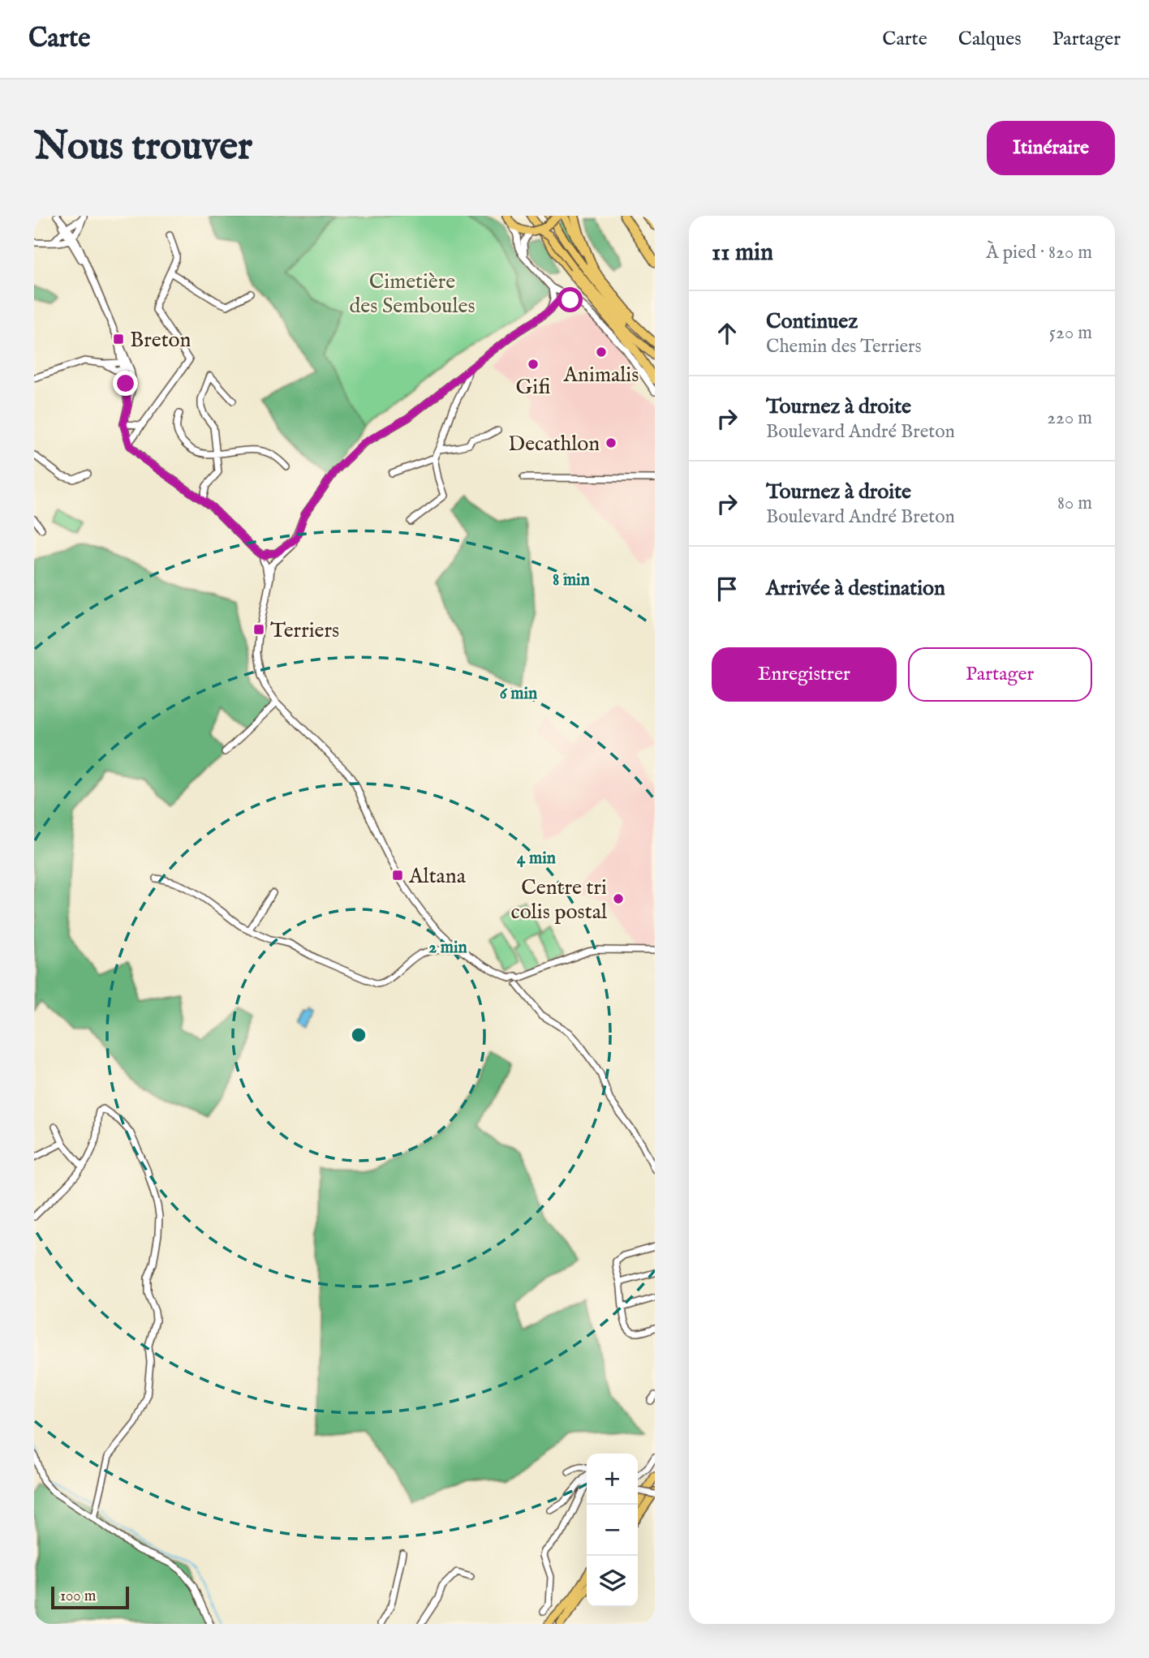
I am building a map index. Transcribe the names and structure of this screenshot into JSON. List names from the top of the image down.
{
  "parks": ["Cimetière des Semboules"],
  "places": {
    "transit": ["Breton", "Terriers", "Altana"],
    "other": [
      "Animalis",
      "Gifi",
      "Decathlon",
      "Centre tri colis postal"
    ]
  },
  "scale_bar": "100 m",
  "page": {
    "header": "Carte",
    "nav": ["Carte", "Calques", "Partager"],
    "buttons": [
      "Itinéraire",
      ["Enregistrer", "Partager"]
    ],
    "title": "Nous trouver",
    "heading": ["11 min", "À pied · 820 m"],
    "list": [
      ["Continuez", "Chemin des Terriers", "520 m"],
      ["Tournez à droite", "Boulevard André Breton", "220 m"],
      ["Tournez à droite", "Boulevard André Breton", "80 m"],
      "Arrivée à destination"
    ],
    "map_buttons": ["+", "−"],
    "scale": "100 m"
  },
  "rings": [
    "8 min",
    "6 min",
    "4 min",
    "2 min"
  ]
}
